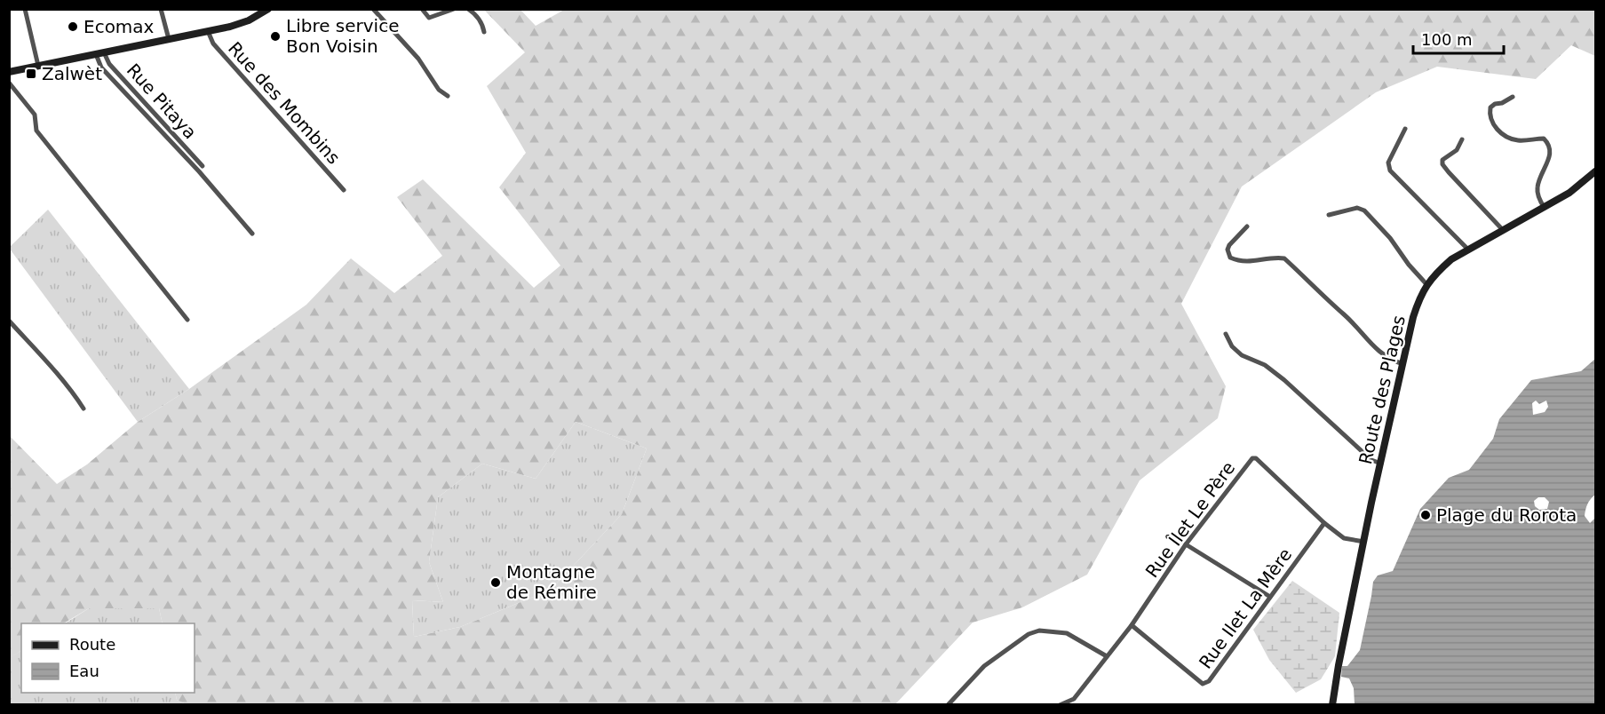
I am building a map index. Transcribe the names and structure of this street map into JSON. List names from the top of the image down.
{
  "streets": {
    "street": [
      "Rue Pitaya",
      "Rue des Mombins",
      "Route des Plages",
      "Rue Îlet Le Père",
      "Rue Ilet La Mère"
    ]
  },
  "crossings": [
    ["Route des Plages", "Rue Îlet Le Père"],
    ["Rue Îlet Le Père", "Rue Ilet La Mère"]
  ],
  "places": {
    "other": [
      "Ecomax",
      "Libre service Bon Voisin",
      "Plage du Rorota",
      "Montagne de Rémire"
    ],
    "transit": ["Zalwèt"]
  },
  "legend": ["Route", "Eau"],
  "scale_bar": "100 m"
}
